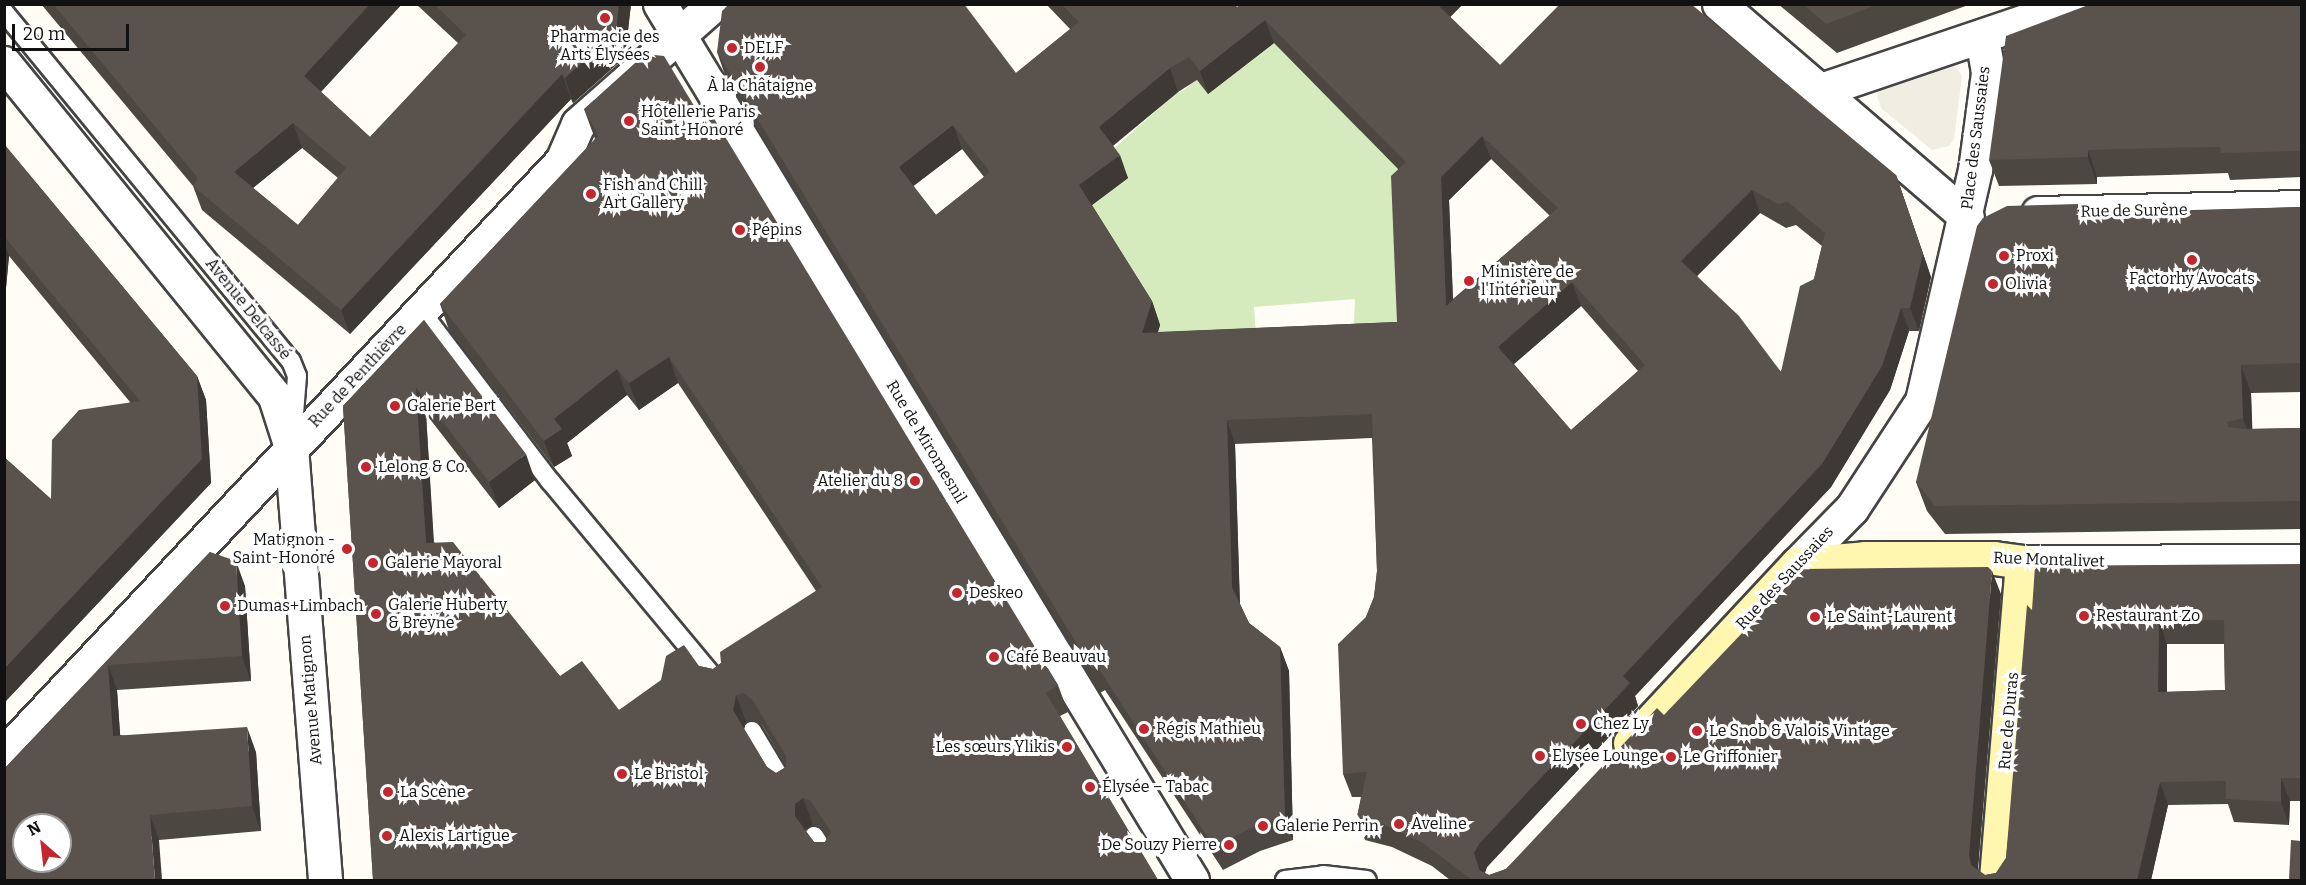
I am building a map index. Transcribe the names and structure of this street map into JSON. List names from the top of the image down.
{
  "streets": {
    "street": [
      "Place des Saussaies",
      "Rue de Surène",
      "Avenue Delcassé",
      "Rue de Penthièvre",
      "Rue de Miromesnil",
      "Rue Montalivet",
      "Rue des Saussaies",
      "Avenue Matignon",
      "Rue de Duras"
    ]
  },
  "crossings": [
    ["Place des Saussaies", "Rue de Surène"],
    ["Place des Saussaies", "Rue des Saussaies"],
    ["Rue de Surène", "Rue des Saussaies"],
    ["Avenue Delcassé", "Rue de Penthièvre"],
    ["Avenue Delcassé", "Avenue Matignon"],
    ["Rue de Penthièvre", "Rue de Miromesnil"],
    ["Rue de Penthièvre", "Avenue Matignon"],
    ["Rue Montalivet", "Rue des Saussaies"],
    ["Rue Montalivet", "Rue de Duras"]
  ],
  "places": [
    "Pharmacie des Arts Élysées",
    "DELF",
    "À la Châtaigne",
    "Hôtellerie Paris Saint-Honoré",
    "Fish and Chill Art Gallery",
    "Pépins",
    "Proxi",
    "Factorhy Avocats",
    "Ministère de l'Intérieur",
    "Olivia",
    "Galerie Bert",
    "Lelong & Co.",
    "Atelier du 8",
    "Matignon - Saint-Honoré",
    "Galerie Mayoral",
    "Deskeo",
    "Dumas+Limbach",
    "Galerie Huberty & Breyne",
    "Restaurant Zo",
    "Le Saint-Laurent",
    "Café Beauvau",
    "Chez Ly",
    "Régis Mathieu",
    "Le Snob & Valois Vintage",
    "Les sœurs Ylikis",
    "Elysée Lounge",
    "Le Griffonier",
    "Le Bristol",
    "Élysée – Tabac",
    "La Scène",
    "Aveline",
    "Galerie Perrin",
    "Alexis Lartigue",
    "De Souzy Pierre"
  ],
  "scale_bar": "20 m",
  "north": "top left"
}
